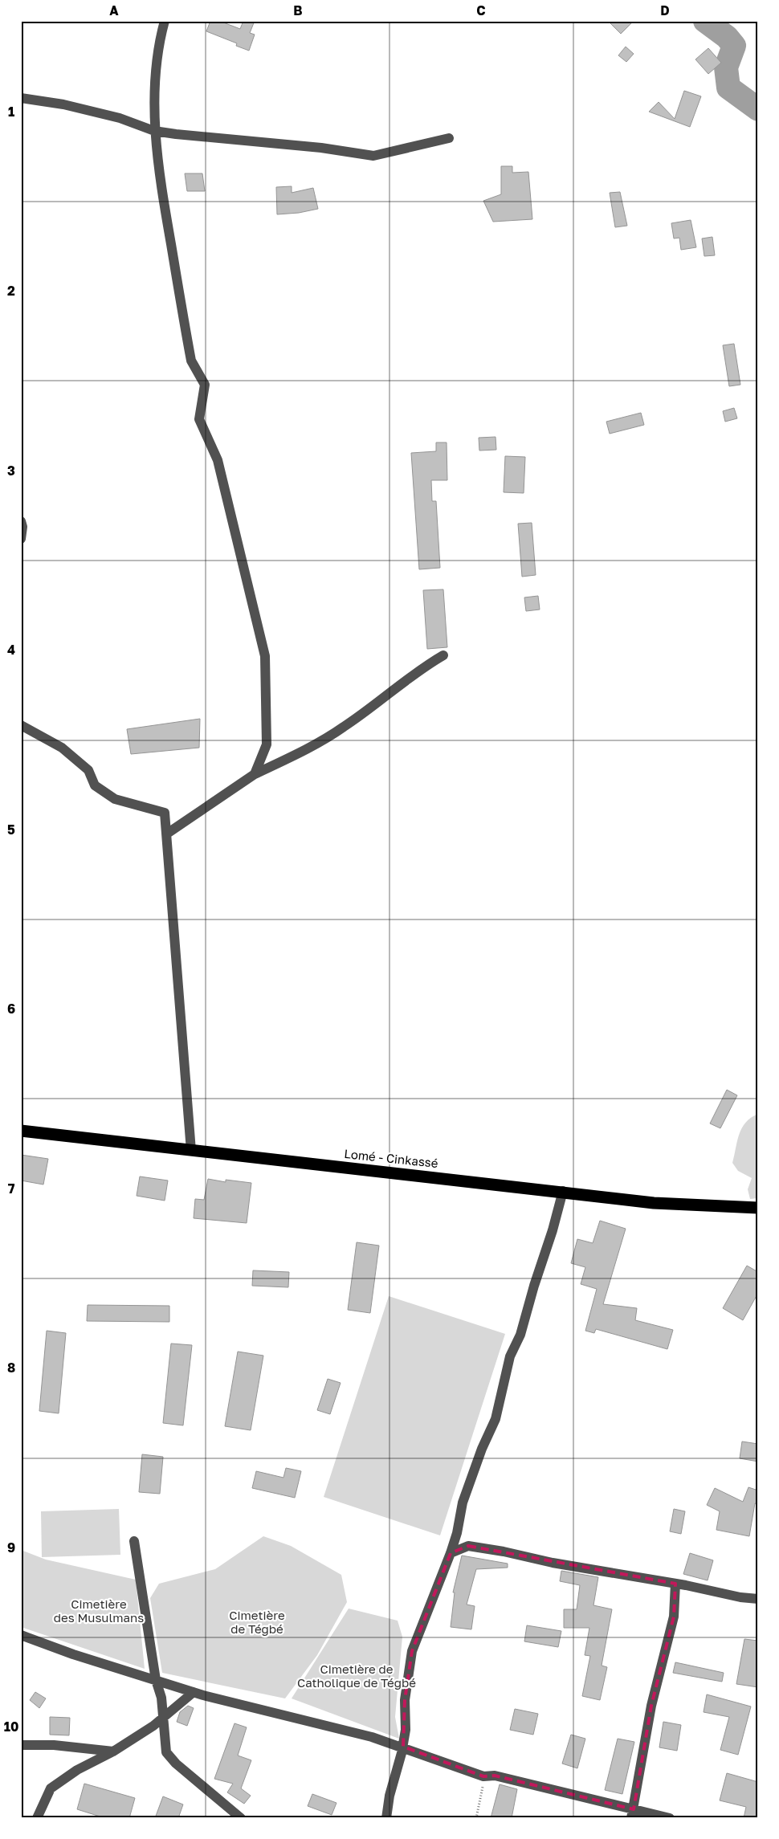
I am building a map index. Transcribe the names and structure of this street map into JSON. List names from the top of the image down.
{
  "streets": {
    "highway": ["Lomé - Cinkassé"]
  },
  "parks": ["Cimetière des Musulmans", "Cimetière de Tégbé", "Cimetière de Catholique de Tégbé"],
  "grid": {
    "columns": [
      "A",
      "B",
      "C",
      "D"
    ],
    "rows": [
      "1",
      "2",
      "3",
      "4",
      "5",
      "6",
      "7",
      "8",
      "9",
      "10"
    ]
  }
}
